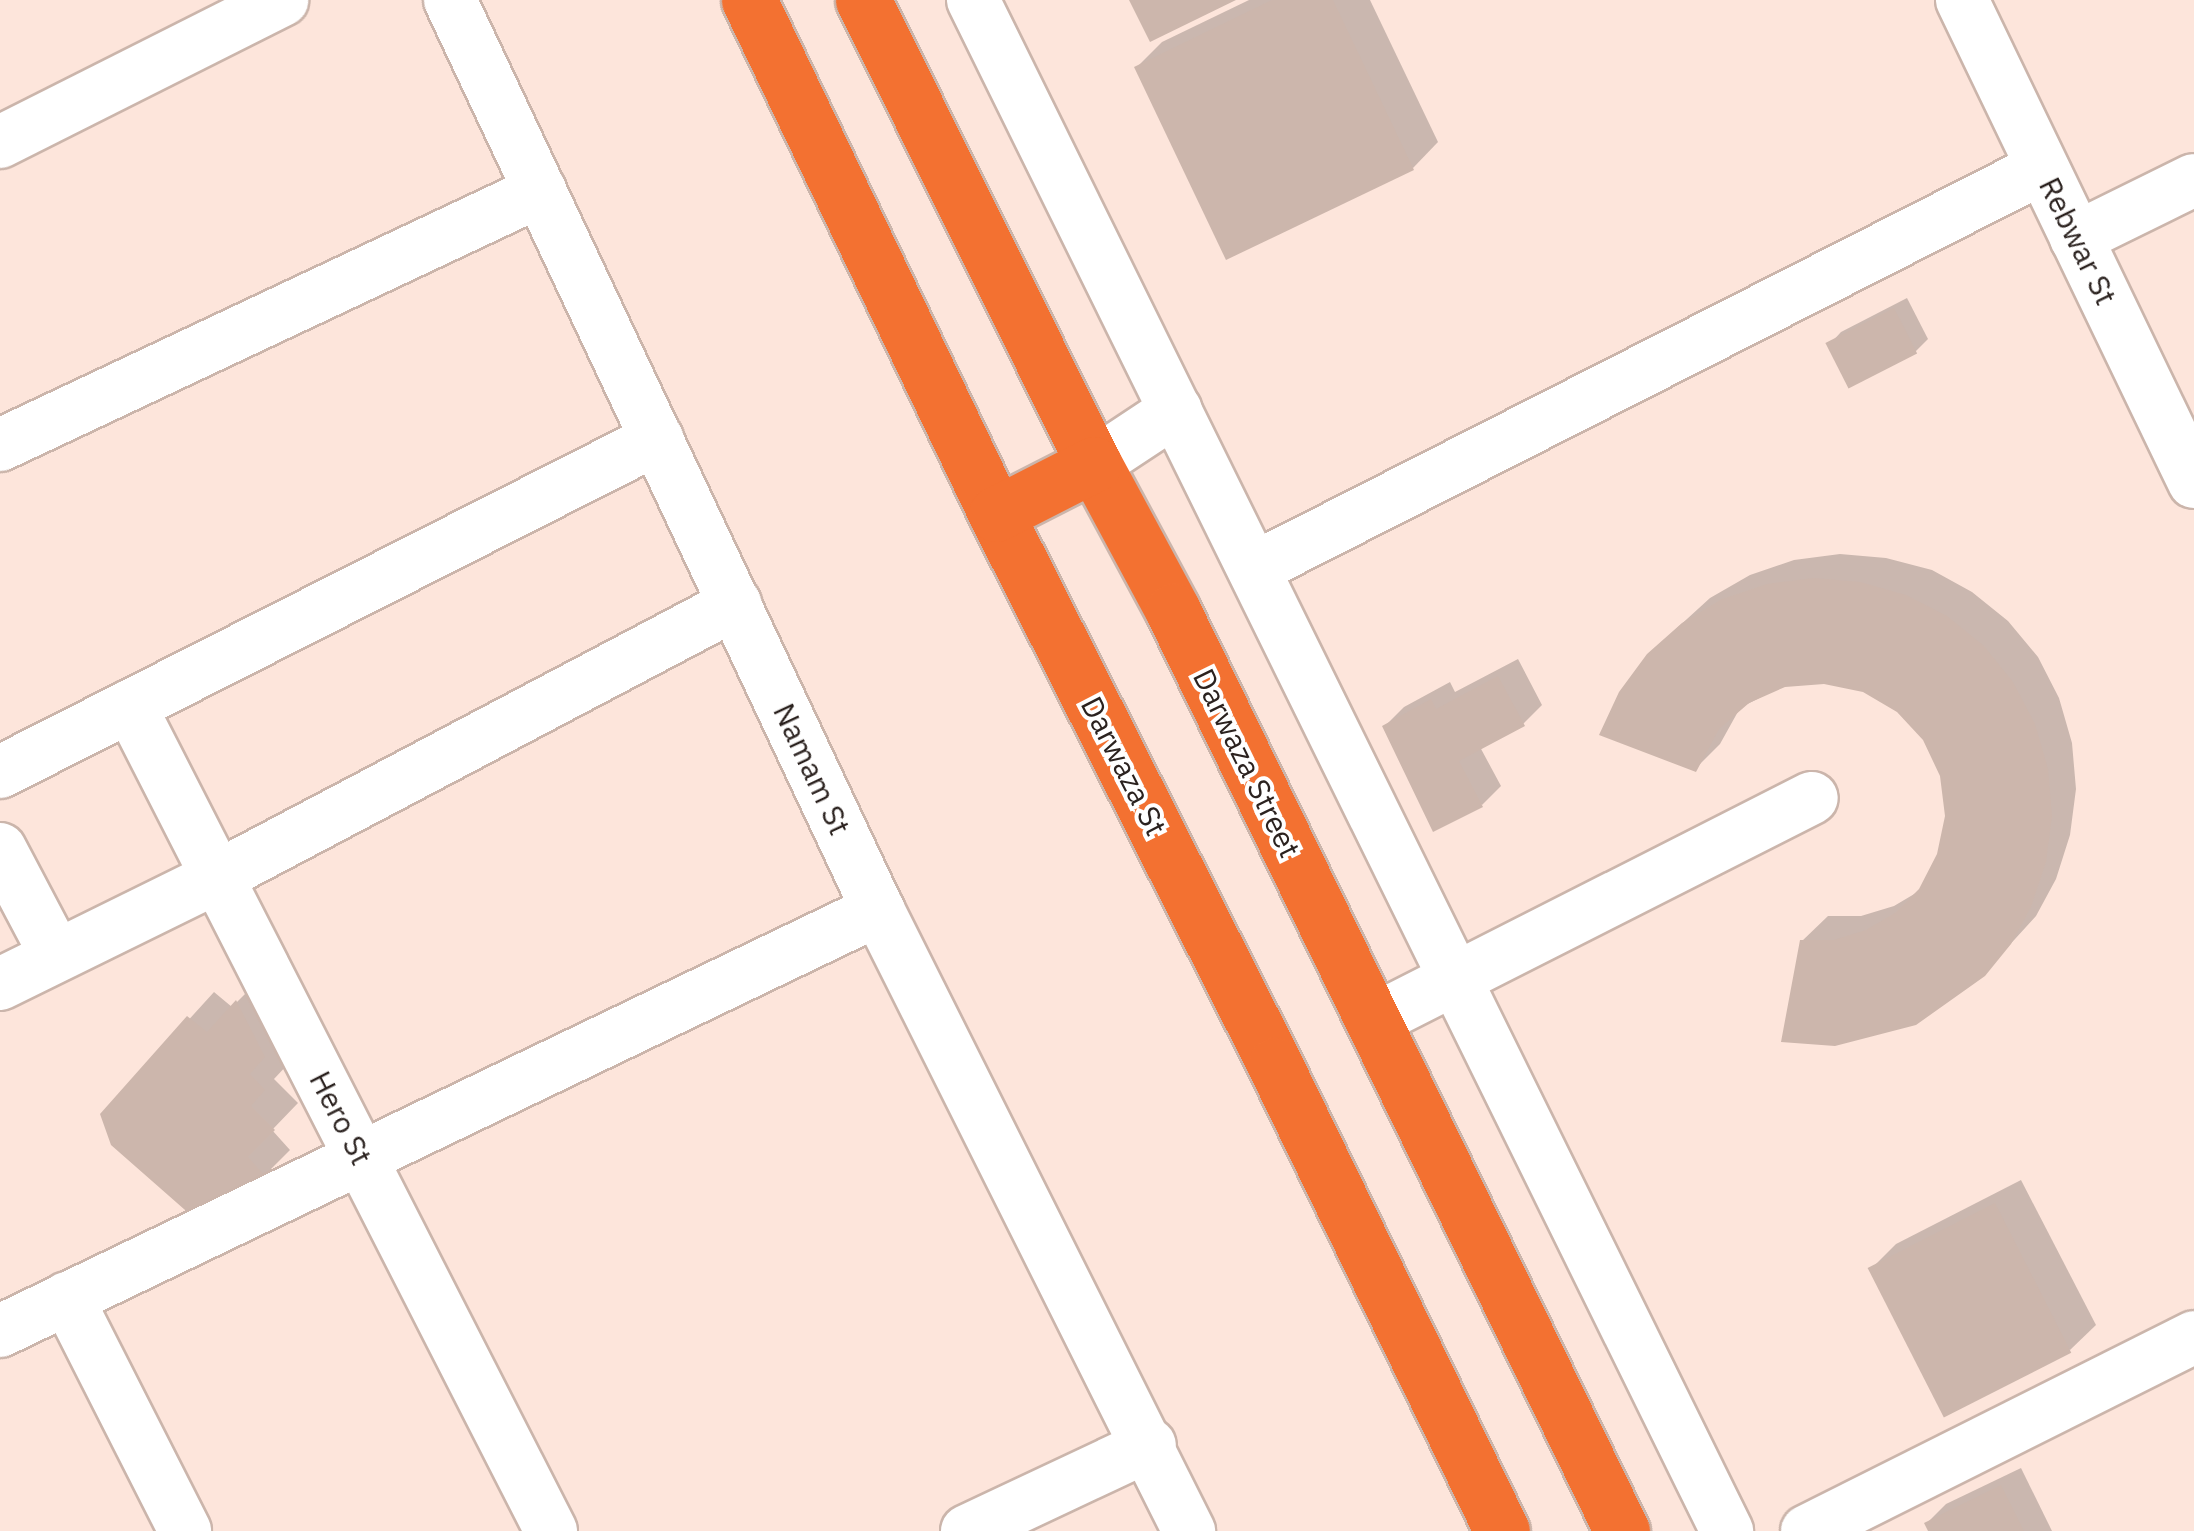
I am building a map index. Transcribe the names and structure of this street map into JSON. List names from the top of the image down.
{
  "streets": {
    "highway": ["Darwaza Street", "Darwaza St"],
    "street": ["Rebwar St", "Namam St", "Hero St"]
  }
}
